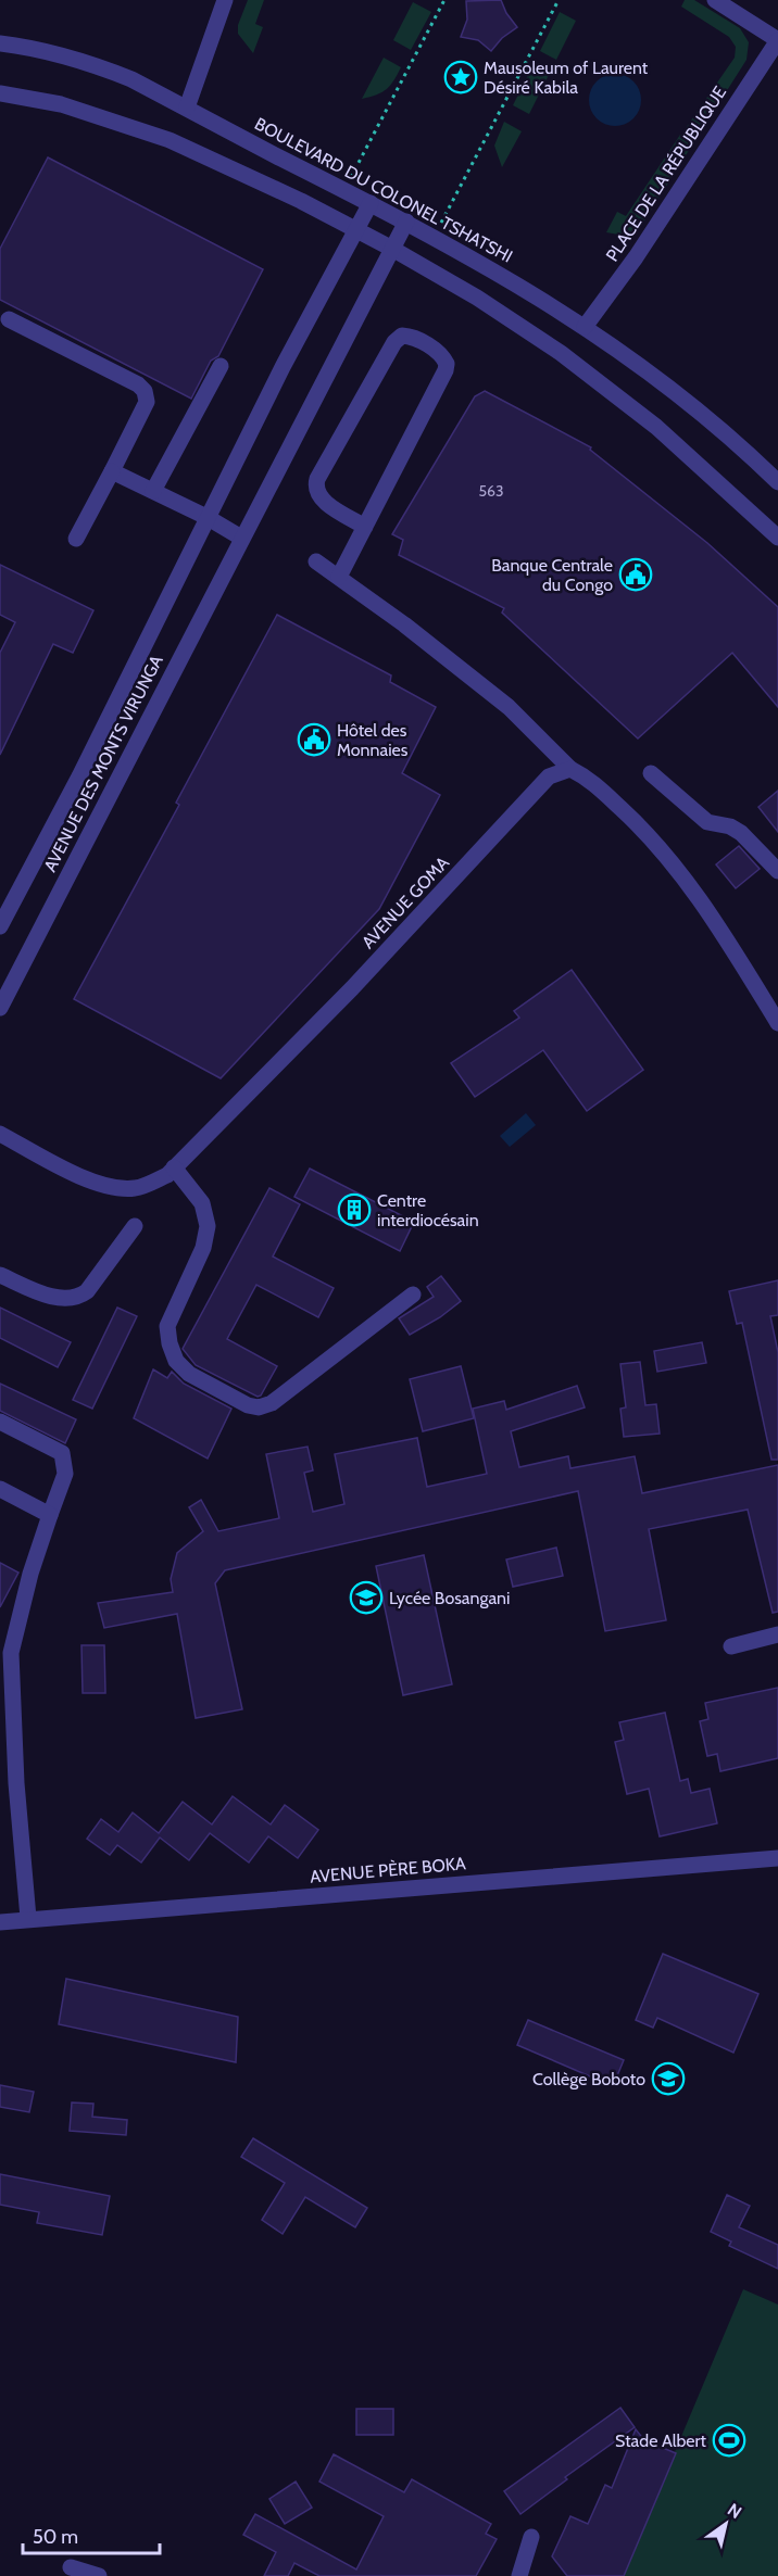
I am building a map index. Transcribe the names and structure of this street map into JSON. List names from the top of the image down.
{
  "streets": {
    "street": [
      "PLACE DE LA RÉPUBLIQUE",
      "BOULEVARD DU COLONEL TSHATSHI",
      "AVENUE DES MONTS VIRUNGA",
      "AVENUE GOMA",
      "AVENUE PÈRE BOKA"
    ]
  },
  "crossings": [
    ["PLACE DE LA RÉPUBLIQUE", "BOULEVARD DU COLONEL TSHATSHI"],
    ["BOULEVARD DU COLONEL TSHATSHI", "AVENUE DES MONTS VIRUNGA"]
  ],
  "places": {
    "place": ["Mausoleum of Laurent Désiré Kabila"],
    "public building": ["Banque Centrale du Congo", "Hôtel des Monnaies"],
    "building": ["Centre interdiocésain"],
    "school or university": ["Lycée Bosangani", "Collège Boboto"],
    "sports": ["Stade Albert"]
  },
  "house_numbers": ["563"],
  "scale_bar": "50 m",
  "north": "top right"
}
